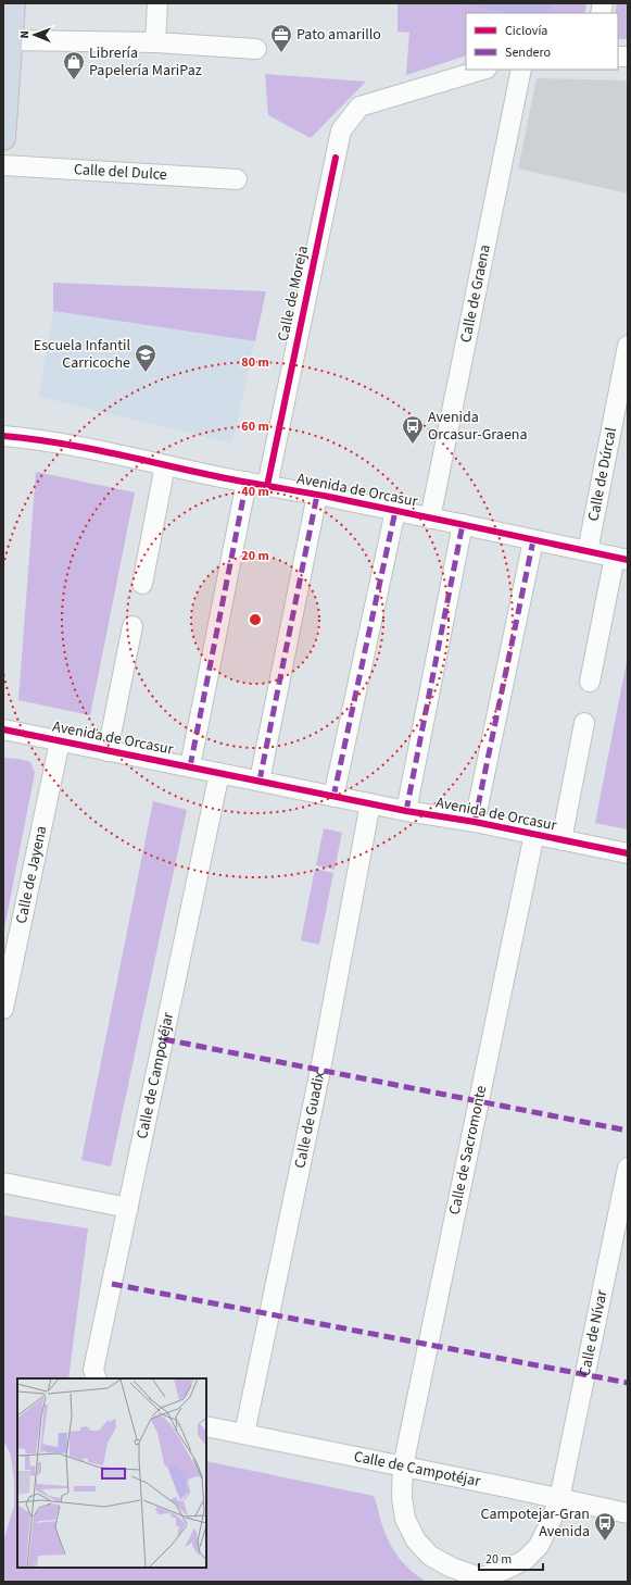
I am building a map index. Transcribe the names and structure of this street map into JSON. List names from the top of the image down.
{
  "streets": {
    "street": [
      "Calle del Dulce",
      "Calle de Moreja",
      "Calle de Graena",
      "Calle de Dúrcal",
      "Avenida de Orcasur",
      "Calle de Jayena",
      "Calle de Campotéjar",
      "Calle de Guadix",
      "Calle de Sacromonte",
      "Calle de Nívar"
    ]
  },
  "crossings": [
    ["Calle de Moreja", "Avenida de Orcasur"],
    ["Calle de Graena", "Avenida de Orcasur"],
    ["Calle de Dúrcal", "Avenida de Orcasur"],
    ["Avenida de Orcasur", "Calle de Jayena"],
    ["Avenida de Orcasur", "Calle de Campotéjar"],
    ["Avenida de Orcasur", "Calle de Guadix"],
    ["Avenida de Orcasur", "Calle de Sacromonte"],
    ["Calle de Campotéjar", "Calle de Guadix"],
    ["Calle de Campotéjar", "Calle de Sacromonte"],
    ["Calle de Campotéjar", "Calle de Nívar"],
    ["Calle de Sacromonte", "Calle de Nívar"]
  ],
  "places": {
    "office": ["Pato amarillo"],
    "shop": ["Librería Papelería MariPaz"],
    "school or university": ["Escuela Infantil Carricoche"],
    "bus stop": ["Avenida Orcasur-Graena", "Campotejar-Gran Avenida"]
  },
  "legend": ["Ciclovía", "Sendero"],
  "scale_bar": "20 m",
  "north": "left",
  "rings": [
    "80 m",
    "60 m",
    "40 m",
    "20 m"
  ]
}
